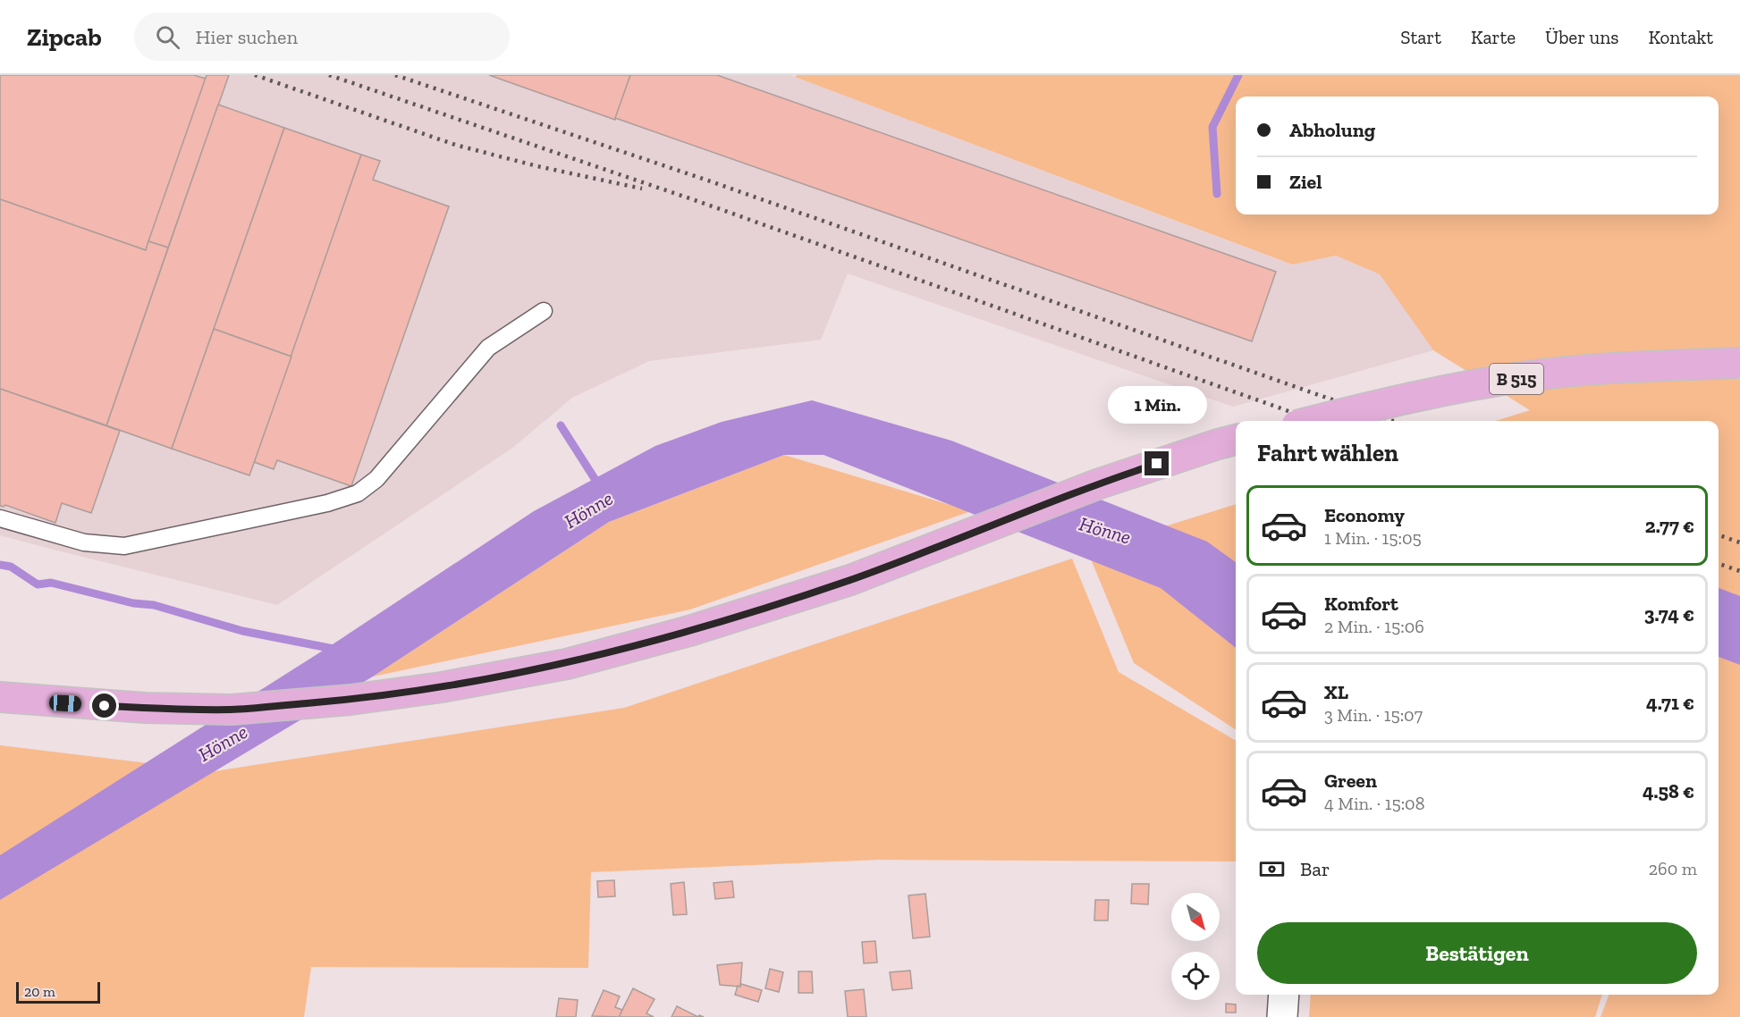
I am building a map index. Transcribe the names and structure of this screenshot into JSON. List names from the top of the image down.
{
  "streets": {
    "main road": ["B 515"]
  },
  "water": ["Hönne"],
  "scale_bar": "20 m",
  "north": "bottom right",
  "page": {
    "header": "Zipcab",
    "search": "Hier suchen",
    "nav": [
      "Start",
      "Karte",
      "Über uns",
      "Kontakt"
    ],
    "banner": ["Abholung", "Ziel"],
    "bubble": "1 Min.",
    "heading": "Fahrt wählen",
    "list": [
      {
        "name": "Economy",
        "note": "1 Min. · 15:05",
        "value": "2.77 €"
      },
      {
        "name": "Komfort",
        "note": "2 Min. · 15:06",
        "value": "3.74 €"
      },
      {
        "name": "XL",
        "note": "3 Min. · 15:07",
        "value": "4.71 €"
      },
      {
        "name": "Green",
        "note": "4 Min. · 15:08",
        "value": "4.58 €"
      }
    ],
    "pay": ["Bar", "260 m"],
    "buttons": "Bestätigen",
    "scale": "20 m"
  }
}
